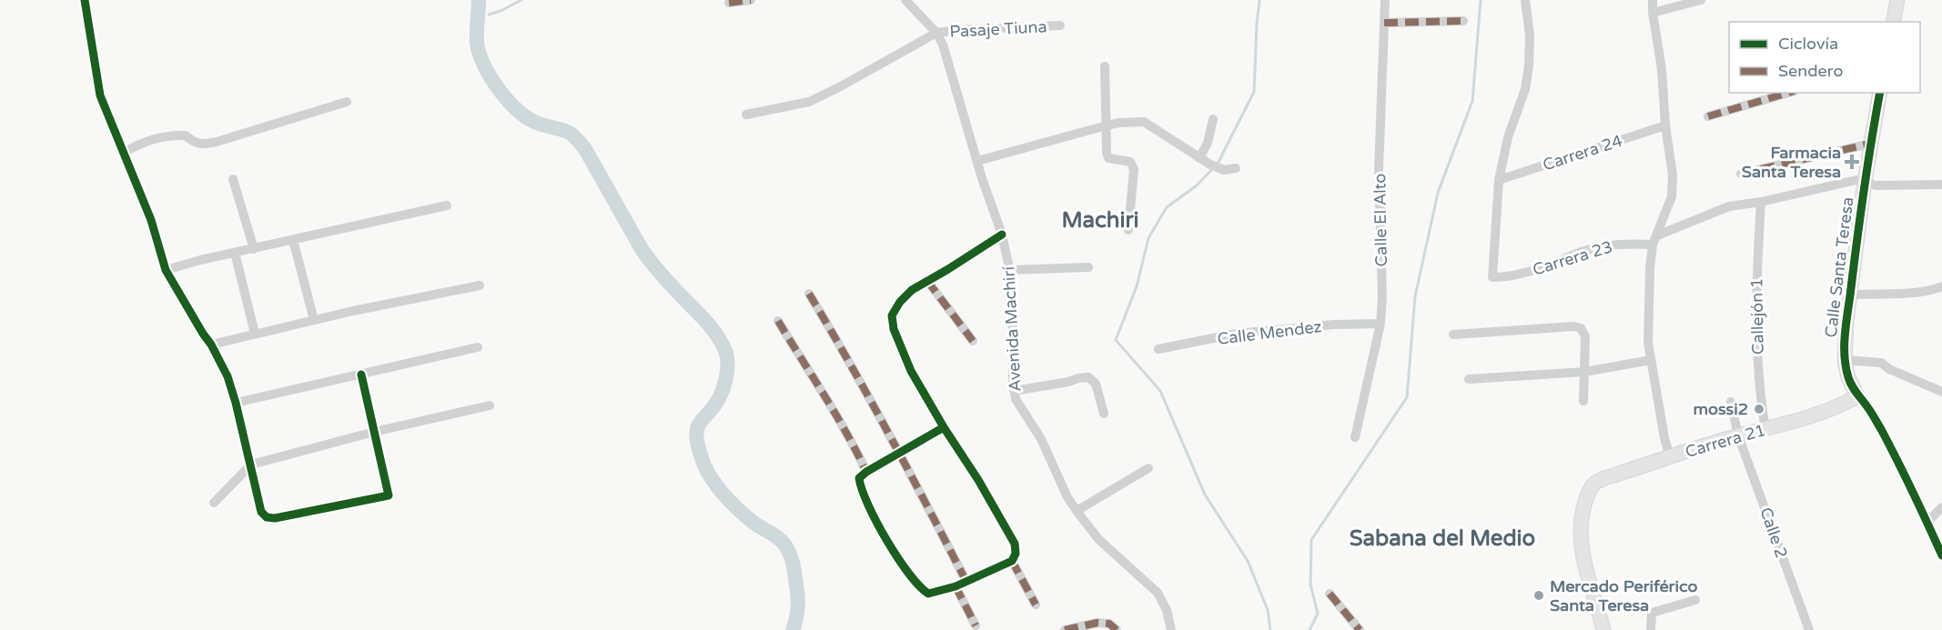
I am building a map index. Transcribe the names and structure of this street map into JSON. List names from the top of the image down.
{
  "streets": {
    "street": [
      "Pasaje Tiuna",
      "Carrera 24",
      "Calle El Alto",
      "Carrera 23",
      "Calle Santa Teresa",
      "Callejón 1",
      "Avenida Machirí",
      "Calle Mendez",
      "Carrera 21",
      "Calle 2"
    ]
  },
  "crossings": [
    ["Pasaje Tiuna", "Avenida Machirí"],
    ["Carrera 24", "Carrera 23"],
    ["Calle El Alto", "Calle Mendez"],
    ["Calle Santa Teresa", "Carrera 21"],
    ["Callejón 1", "Carrera 21"],
    ["Carrera 21", "Calle 2"]
  ],
  "districts": ["Machiri", "Sabana del Medio"],
  "places": {
    "health": ["Farmacia Santa Teresa"],
    "other": ["mossi2", "Mercado Periférico Santa Teresa"]
  },
  "legend": ["Ciclovía", "Sendero"]
}
